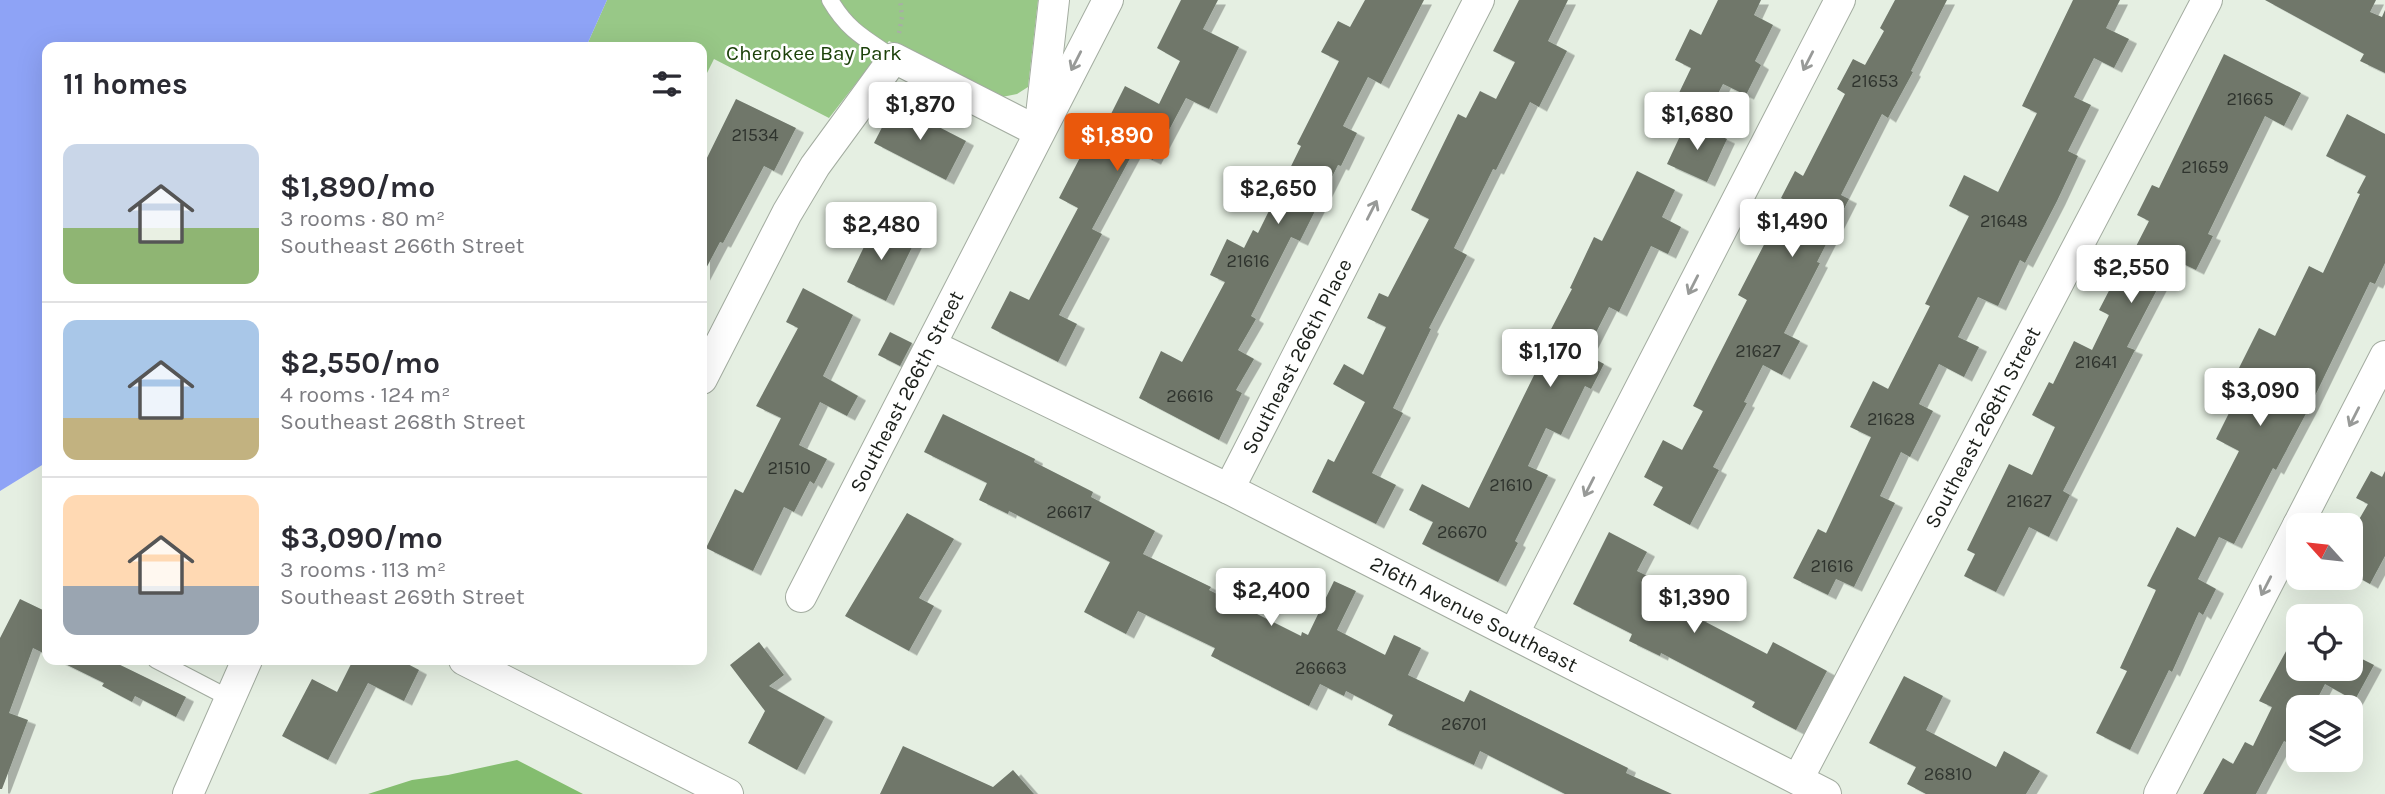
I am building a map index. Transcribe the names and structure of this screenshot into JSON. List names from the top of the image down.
{
  "streets": {
    "street": [
      "Southeast 266th Place",
      "Southeast 266th Street",
      "Southeast 268th Street",
      "216th Avenue Southeast"
    ]
  },
  "crossings": [
    ["Southeast 266th Place", "216th Avenue Southeast"],
    ["Southeast 266th Street", "216th Avenue Southeast"],
    ["Southeast 268th Street", "216th Avenue Southeast"]
  ],
  "one_way": ["Southeast 266th Place"],
  "parks": ["Cherokee Bay Park"],
  "house_numbers": [
    "21653",
    "21665",
    "21534",
    "21659",
    "21648",
    "21616",
    "21627",
    "21641",
    "26616",
    "21628",
    "21510",
    "21610",
    "21627",
    "26617",
    "26670",
    "21616",
    "26663",
    "26701",
    "26810"
  ],
  "north": "top left",
  "page": {
    "heading": "11 homes",
    "price": [
      "$1,870",
      "$1,680",
      "$1,890",
      "$2,650",
      "$1,490",
      "$2,480",
      "$2,550",
      "$1,170",
      "$3,090",
      "$2,400",
      "$1,390"
    ],
    "list": [
      {
        "name": "$1,890/mo",
        "note": "3 rooms · 80 m² · Southeast 266th Street"
      },
      {
        "name": "$2,550/mo",
        "note": "4 rooms · 124 m² · Southeast 268th Street"
      },
      {
        "name": "$3,090/mo",
        "note": "3 rooms · 113 m² · Southeast 269th Street"
      }
    ]
  }
}
